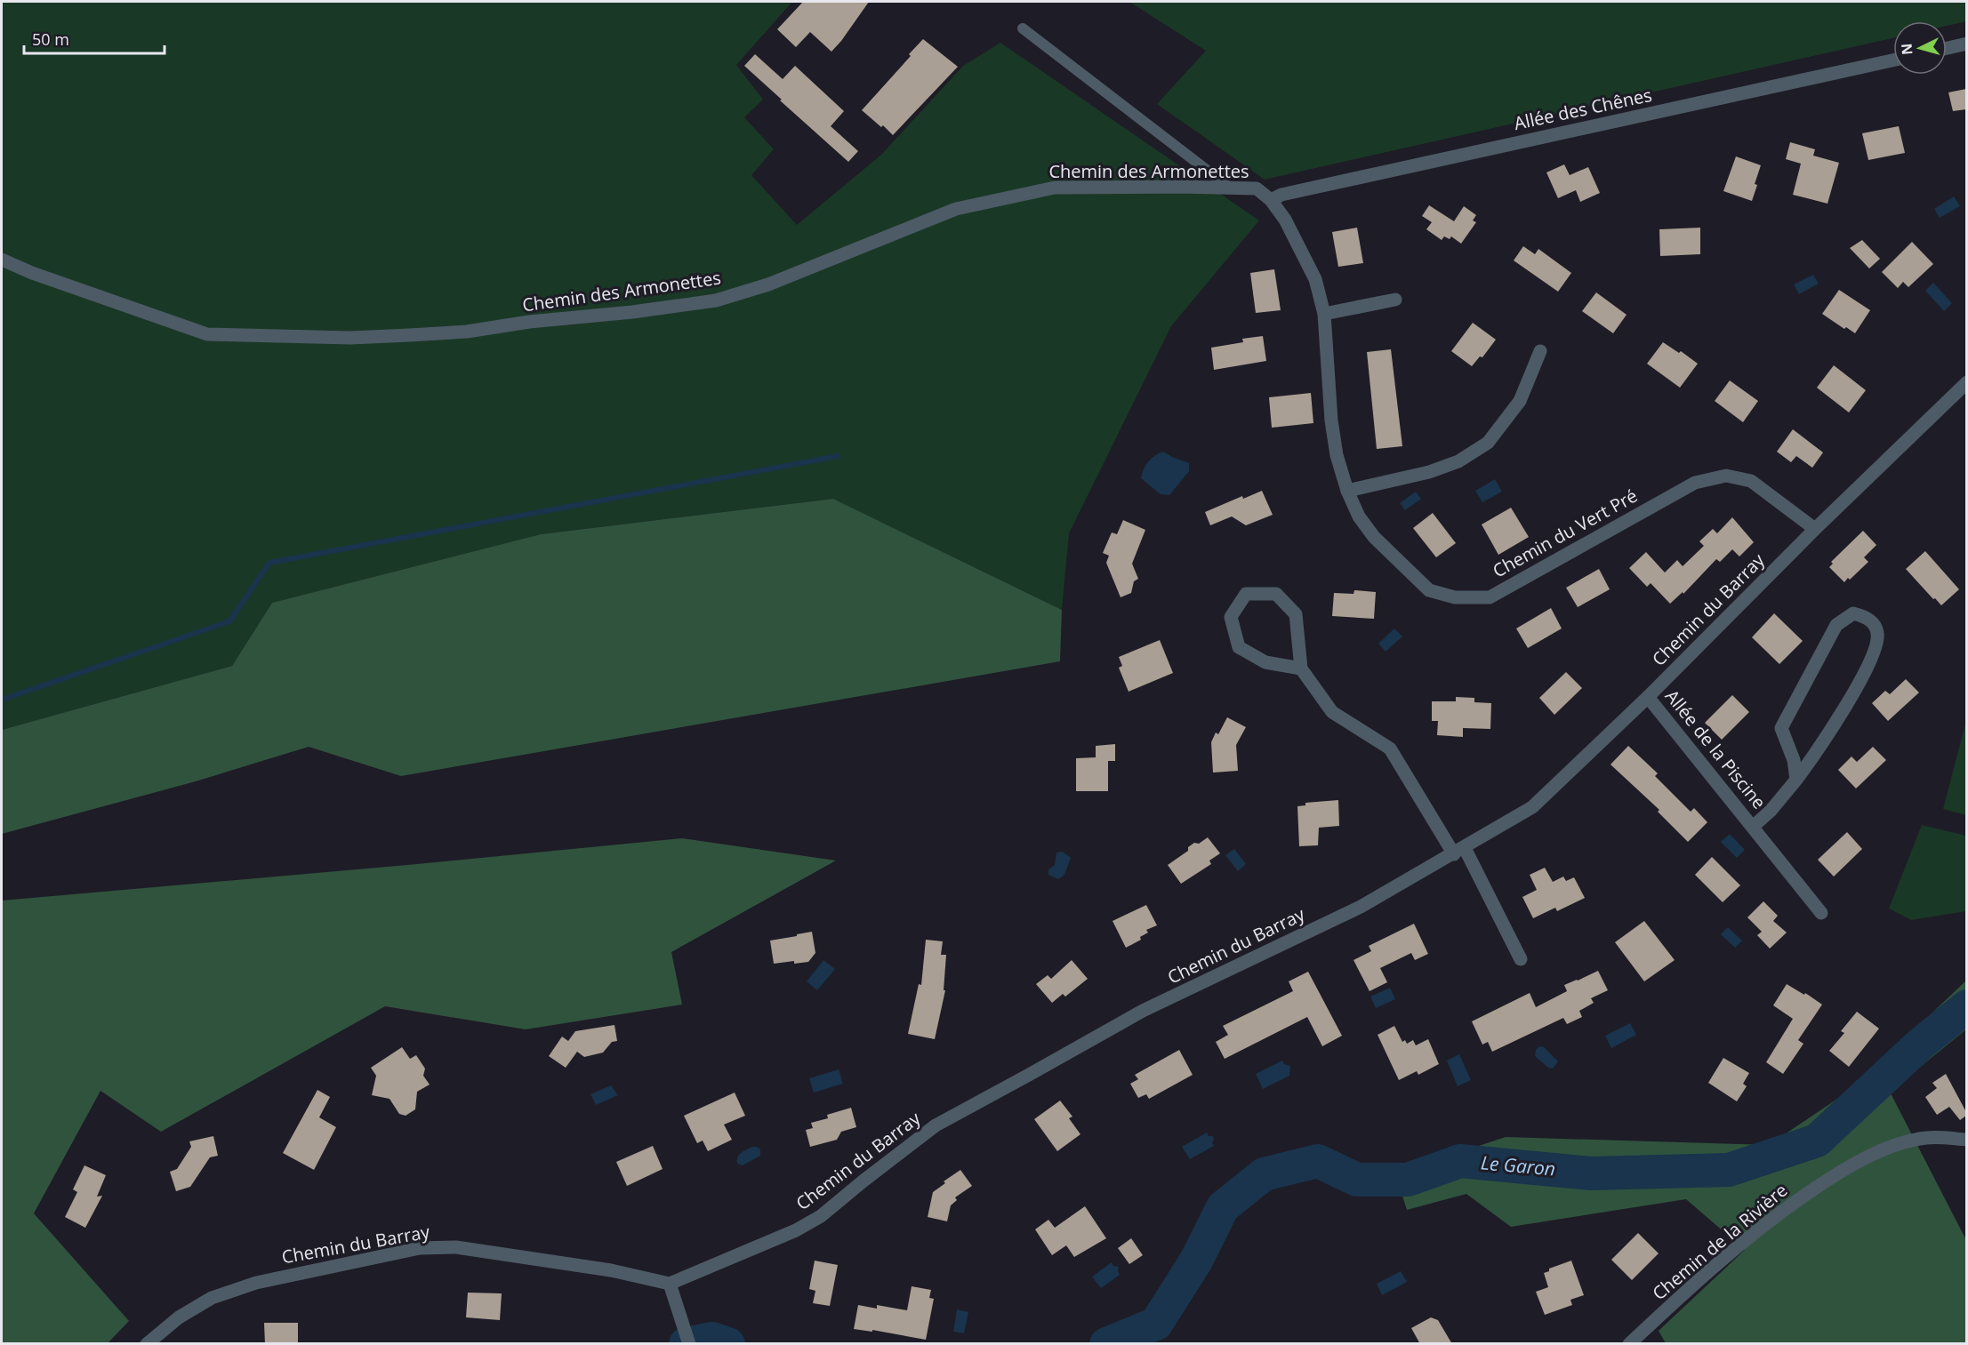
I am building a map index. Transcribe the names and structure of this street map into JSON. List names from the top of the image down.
{
  "streets": {
    "street": [
      "Allée des Chênes",
      "Chemin des Armonettes",
      "Chemin du Vert Pré",
      "Chemin du Barray",
      "Allée de la Piscine",
      "Chemin de la Rivière"
    ]
  },
  "crossings": [
    ["Allée des Chênes", "Chemin des Armonettes"],
    ["Allée des Chênes", "Chemin du Vert Pré"],
    ["Chemin des Armonettes", "Chemin du Vert Pré"],
    ["Chemin du Vert Pré", "Chemin du Barray"],
    ["Chemin du Barray", "Allée de la Piscine"]
  ],
  "water": ["Le Garon"],
  "scale_bar": "50 m",
  "north": "left"
}
